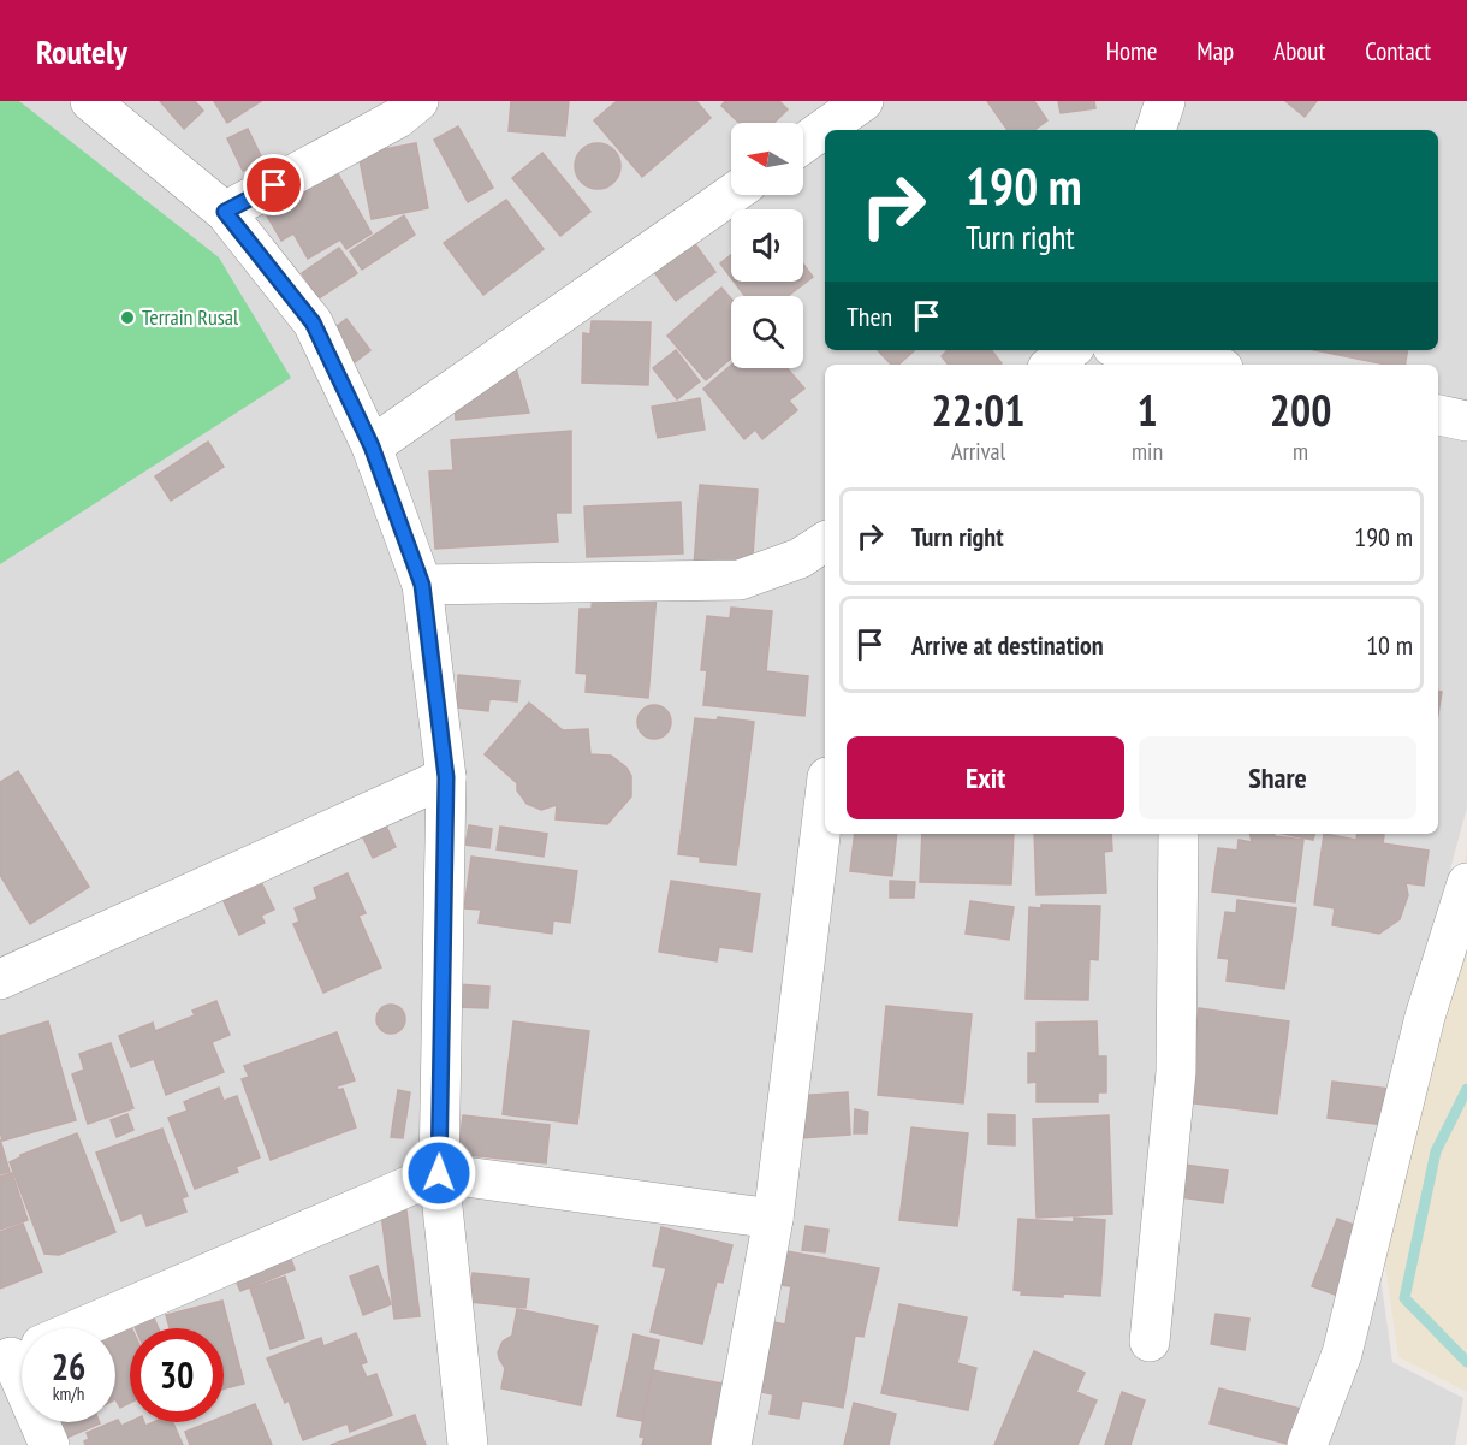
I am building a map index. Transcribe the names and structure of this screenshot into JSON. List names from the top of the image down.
{
  "places": ["Terrain Rusal"],
  "north": "left",
  "page": {
    "header": "Routely",
    "nav": [
      "Home",
      "Map",
      "About",
      "Contact"
    ],
    "turn": ["190 m", "Turn right"],
    "then": "Then",
    "eta": [
      "22:01",
      "Arrival",
      "1",
      "min",
      "200",
      "m"
    ],
    "list": [
      {
        "name": "Turn right",
        "value": "190 m"
      },
      {
        "name": "Arrive at destination",
        "value": "10 m"
      }
    ],
    "buttons": ["Exit", "Share"],
    "speed": "26 km/h",
    "limit": "30"
  }
}
